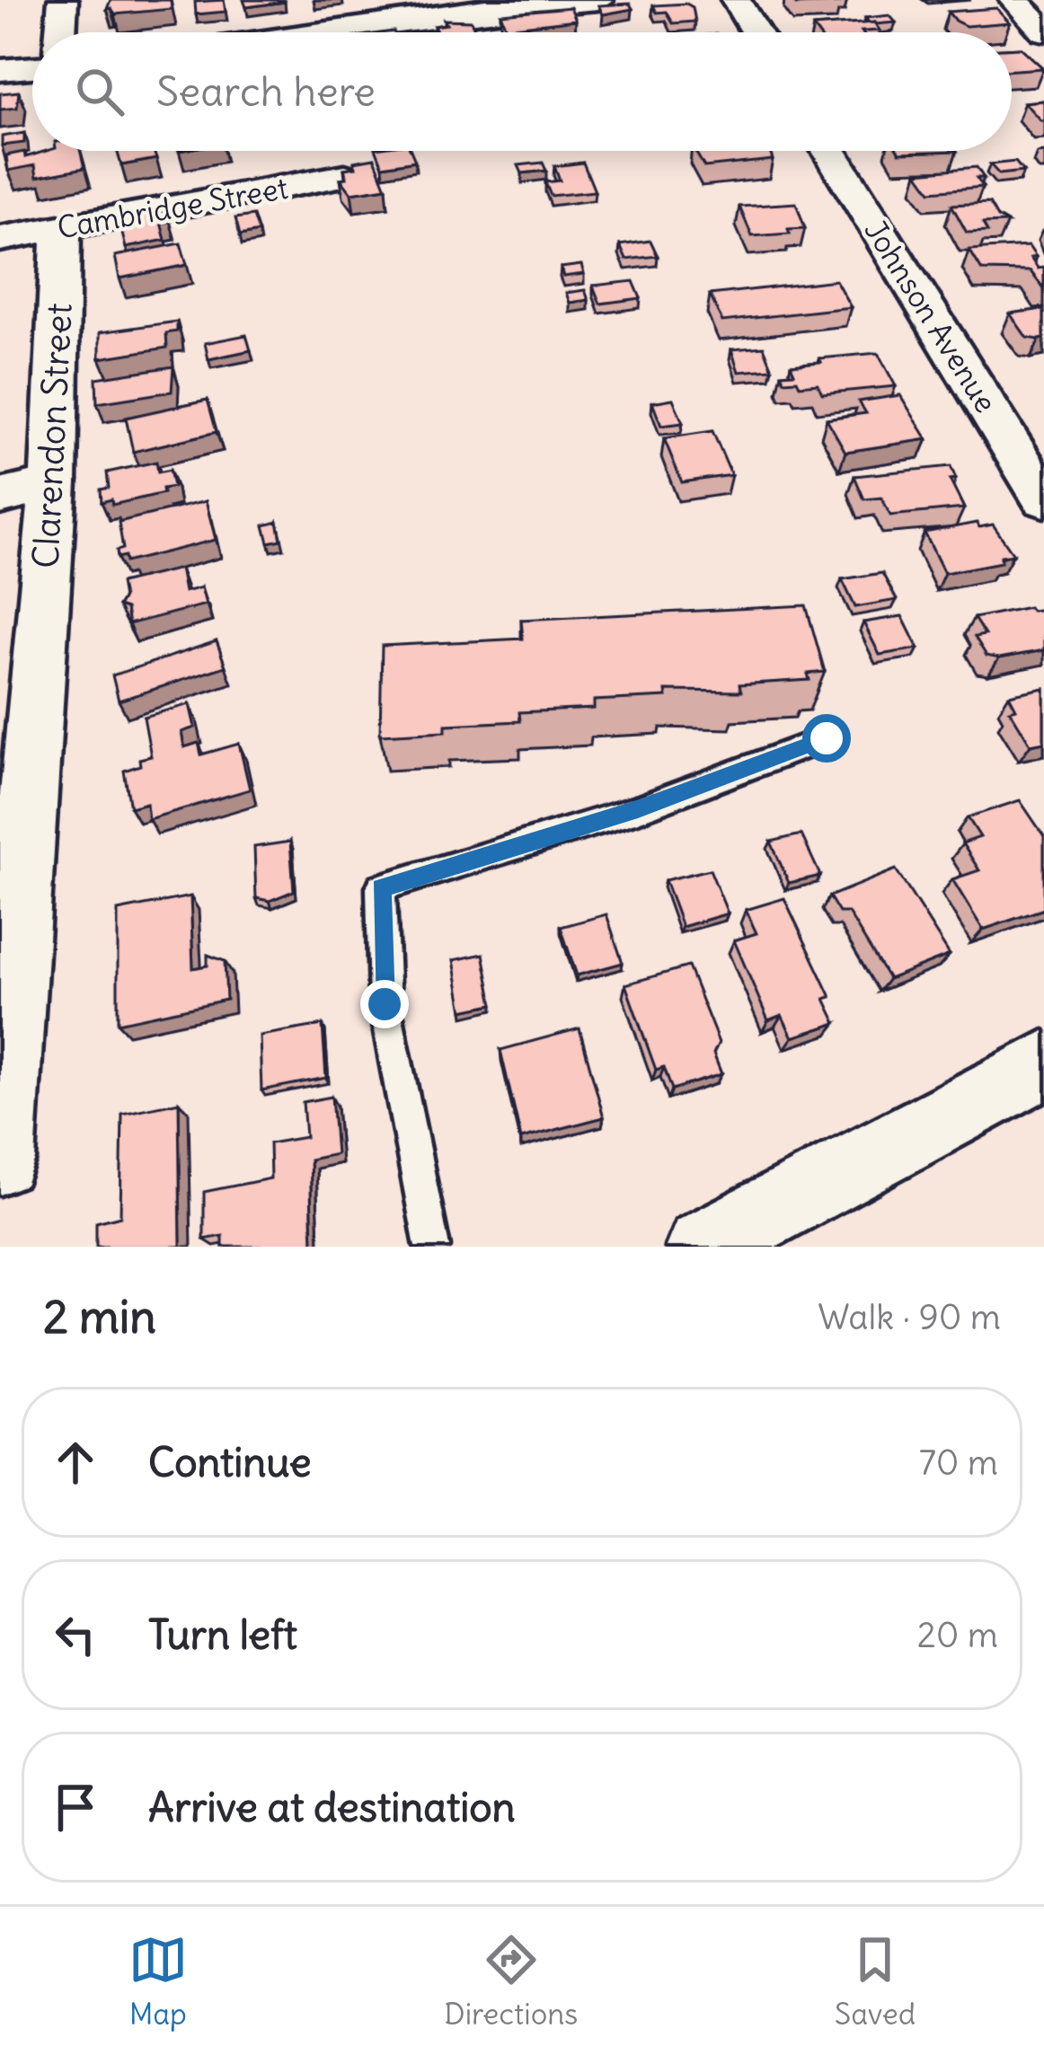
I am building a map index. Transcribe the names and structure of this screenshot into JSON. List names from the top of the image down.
{
  "streets": {
    "street": ["Cambridge Street", "Johnson Avenue", "Clarendon Street"]
  },
  "crossings": [
    ["Cambridge Street", "Clarendon Street"]
  ],
  "page": {
    "search": "Search here",
    "heading": ["2 min", "Walk · 90 m"],
    "list": [
      ["Continue", "70 m"],
      ["Turn left", "20 m"],
      "Arrive at destination"
    ],
    "nav": ["Map", "Directions", "Saved"]
  }
}
